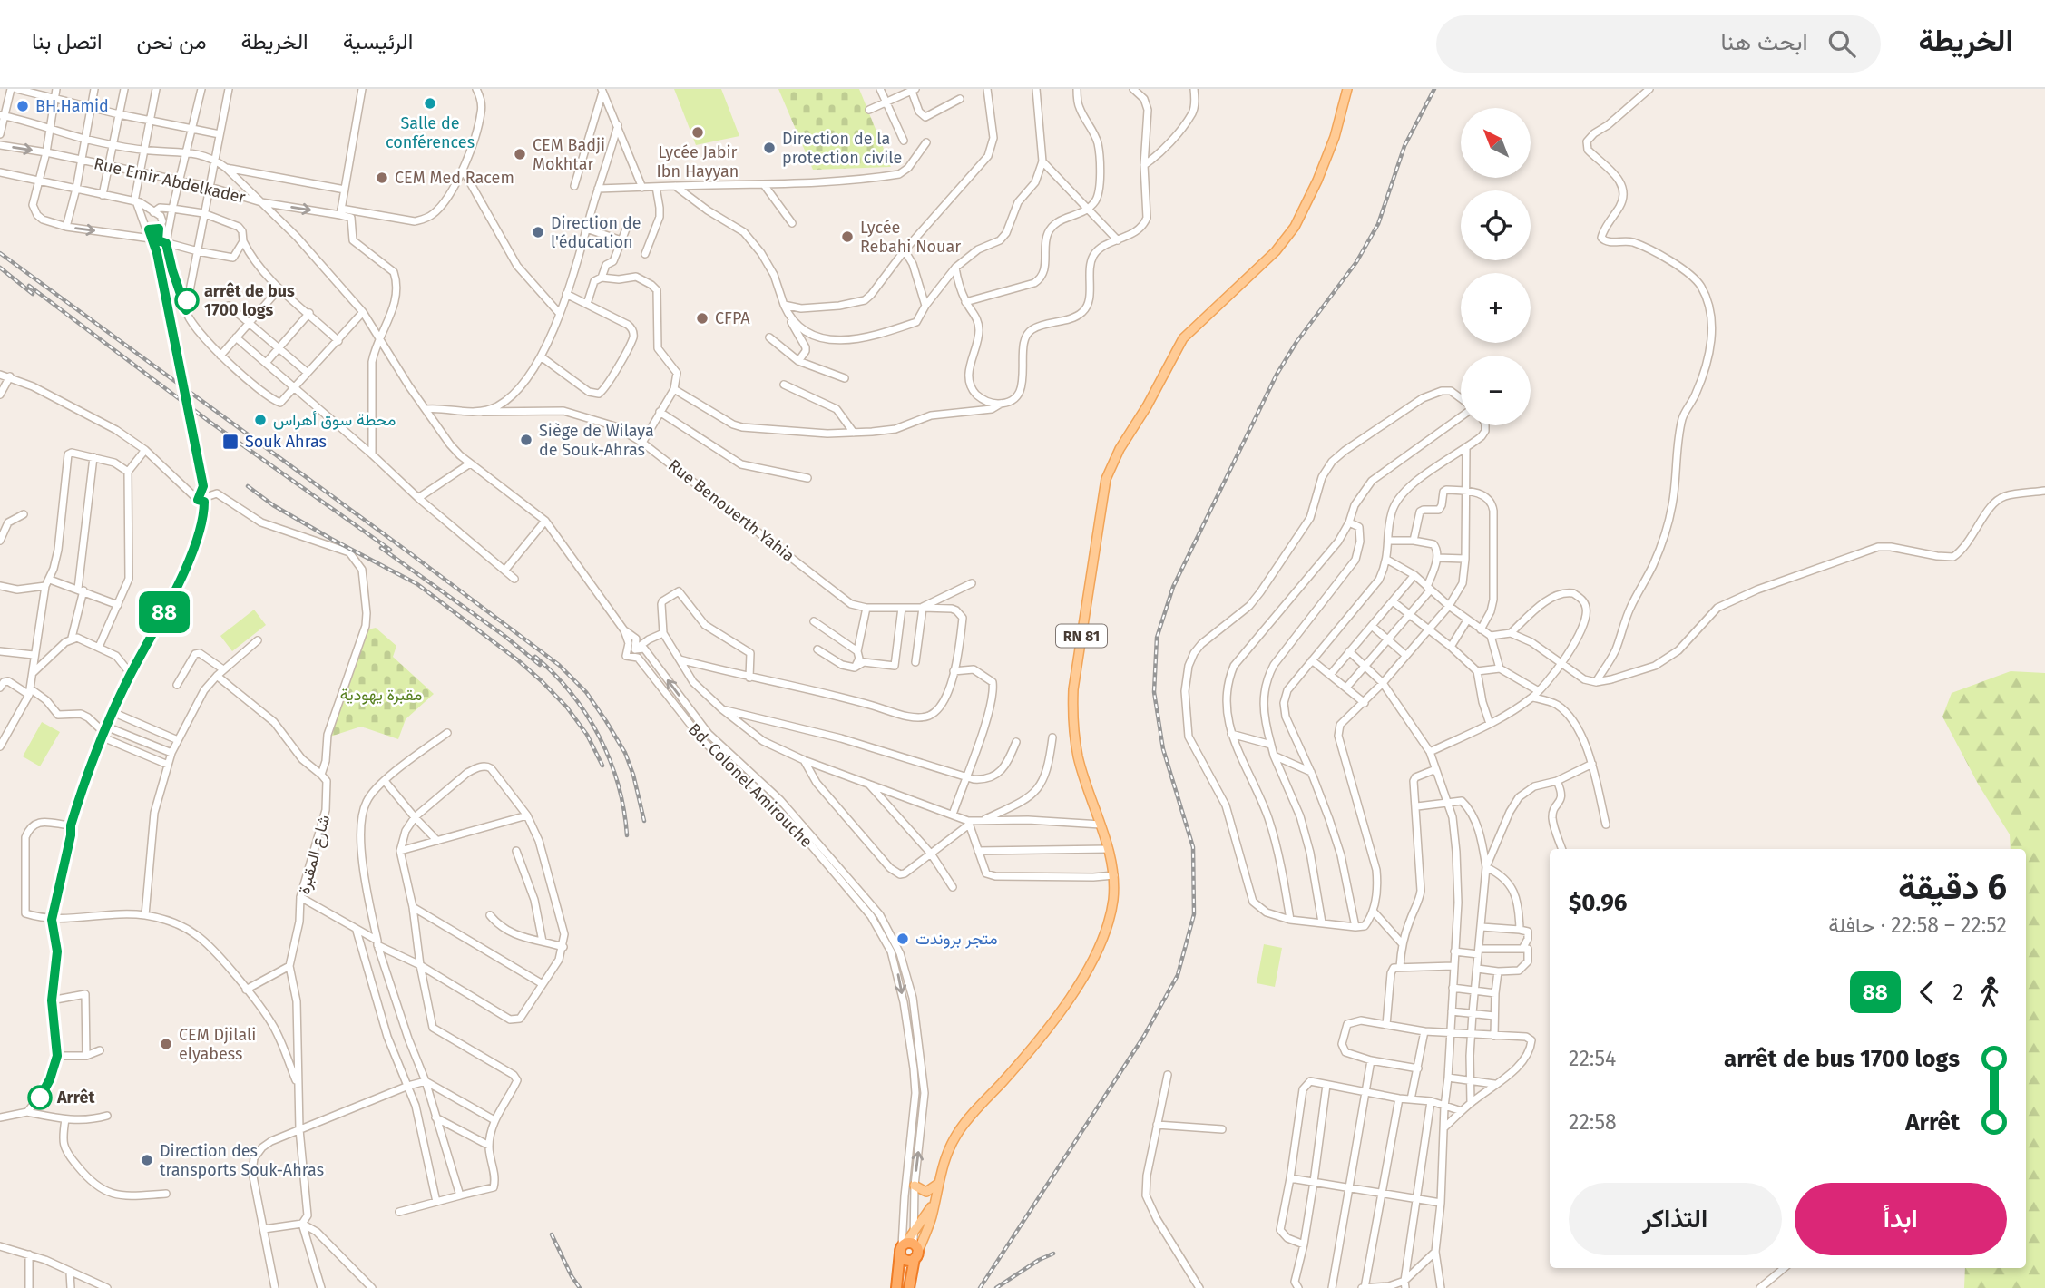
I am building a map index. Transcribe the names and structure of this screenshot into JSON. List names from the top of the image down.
{
  "streets": {
    "main road": ["RN 81"],
    "street": [
      "Rue Emir Abdelkader",
      "Rue Benouerth Yahia",
      "Bd. Colonel Amirouche",
      "شارع المقبرة"
    ]
  },
  "parks": ["مقبرة يهودية"],
  "places": {
    "other": [
      "Salle de conférences",
      "BH.Hamid",
      "Lycée Jabir Ibn Hayyan",
      "Direction de la protection civile",
      "CEM Badji Mokhtar",
      "CEM Med Racem",
      "Direction de l'éducation",
      "Lycée Rebahi Nouar",
      "arrêt de bus 1700 logs",
      "CFPA",
      "محطة سوق أهراس",
      "Siège de Wilaya de Souk-Ahras",
      "متجر بروندت",
      "CEM Djilali elyabess",
      "Arrêt",
      "Direction des transports Souk-Ahras"
    ],
    "transit": ["Souk Ahras"]
  },
  "lines": ["bus line 88"],
  "north": "top left",
  "page": {
    "header": "الخريطة",
    "search": "ابحث هنا",
    "nav": [
      "الرئيسية",
      "الخريطة",
      "من نحن",
      "اتصل بنا"
    ],
    "on_map": "88",
    "map_buttons": ["+", "−"],
    "heading": ["6 دقيقة", "22:52 – 22:58 · حافلة", "$0.96"],
    "legs": ["2", "88"],
    "list": [
      {
        "name": "arrêt de bus 1700 logs",
        "value": "22:54"
      },
      {
        "name": "Arrêt",
        "value": "22:58"
      }
    ],
    "buttons": ["ابدأ", "التذاكر"]
  }
}
